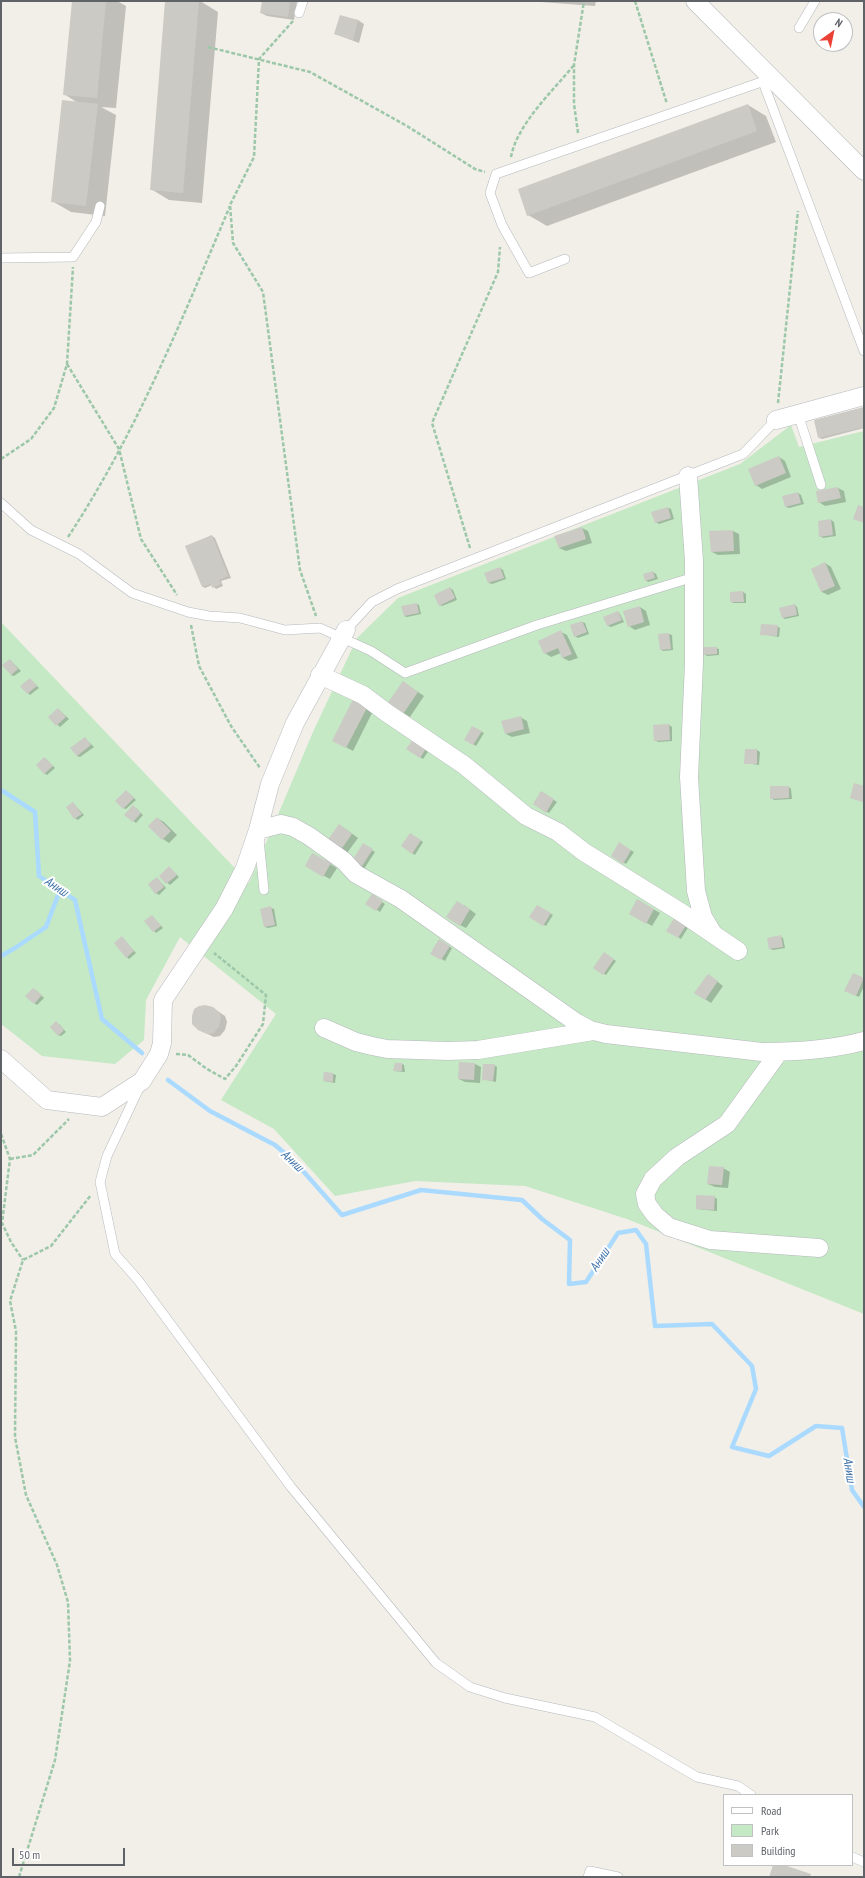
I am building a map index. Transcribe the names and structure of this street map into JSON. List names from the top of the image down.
{
  "water": ["Аниш"],
  "legend": ["Road", "Park", "Building"],
  "scale_bar": "50 m",
  "north": "top right"
}
